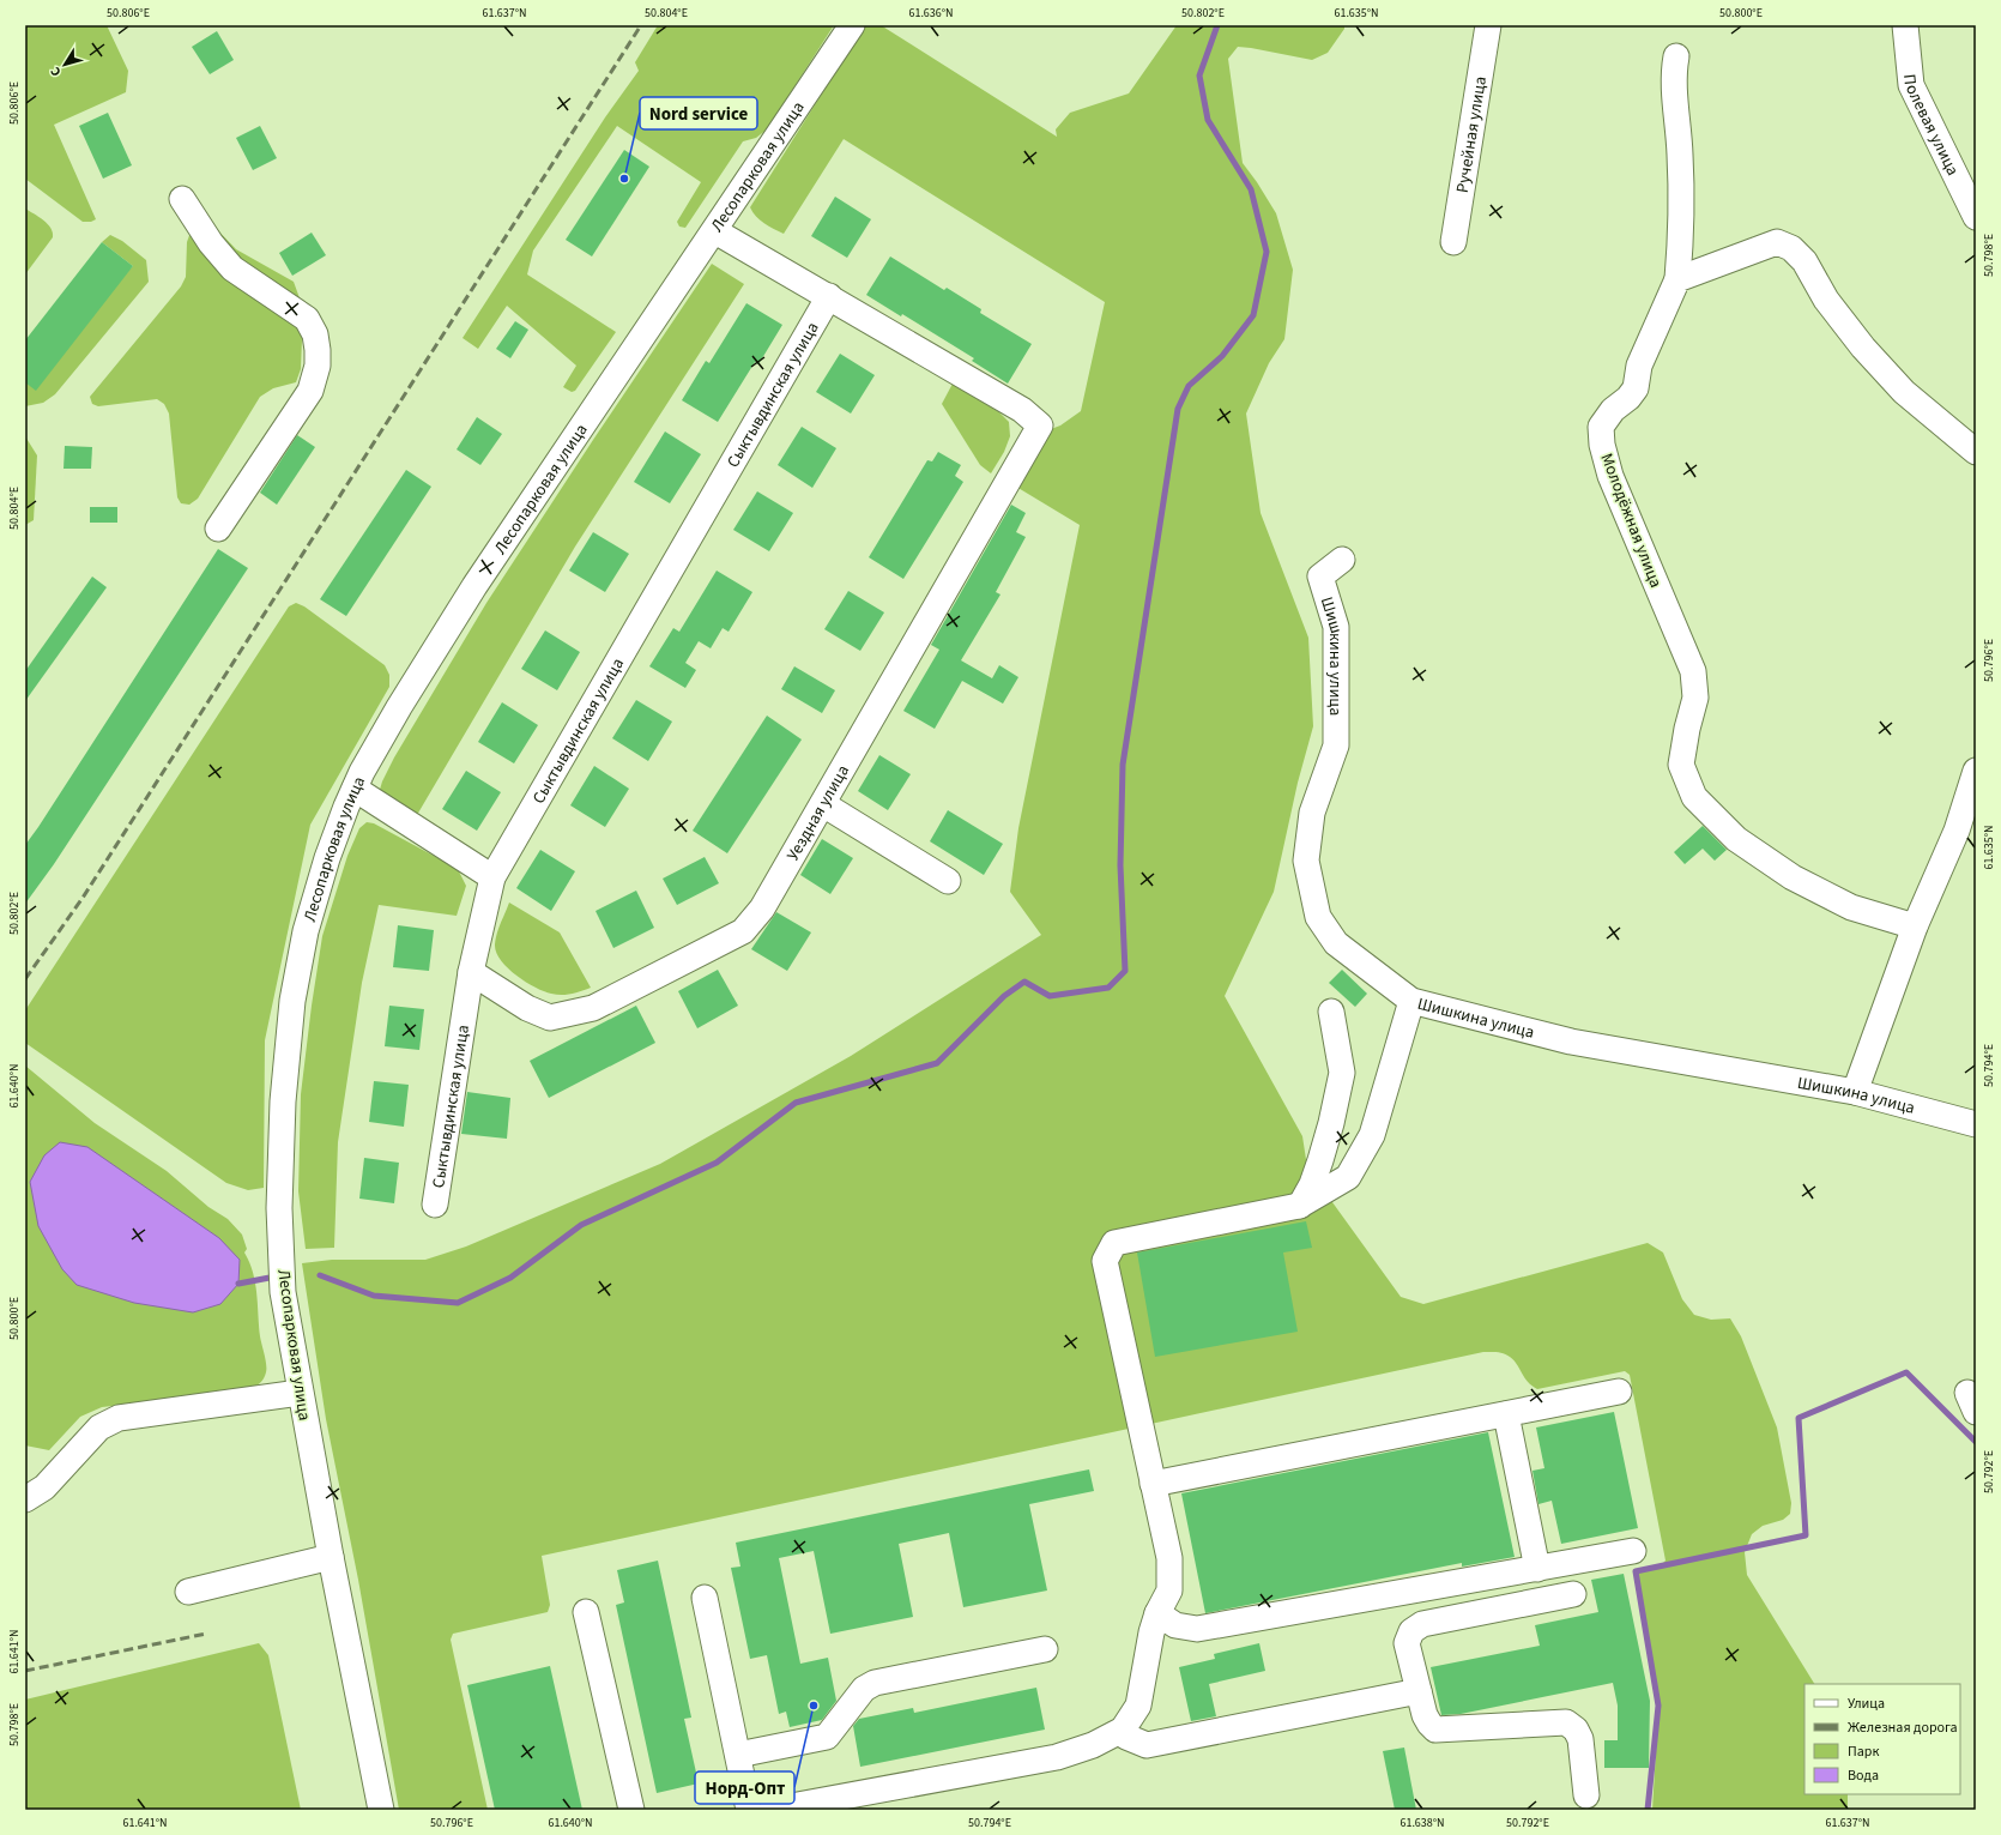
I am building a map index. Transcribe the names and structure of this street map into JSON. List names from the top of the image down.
{
  "streets": {
    "street": [
      "Полевая улица",
      "Ручейная улица",
      "Лесопарковая улица",
      "Сыктывдинская улица",
      "Молодёжная улица",
      "Шишкина улица",
      "Уездная улица"
    ]
  },
  "crossings": [
    ["Сыктывдинская улица", "Уездная улица"]
  ],
  "places": ["Nord service", "Норд-Опт"],
  "legend": [
    "Улица",
    "Железная дорога",
    "Парк",
    "Вода"
  ],
  "north": "bottom left",
  "coordinates": [
    "50.806°E",
    "61.637°N",
    "50.804°E",
    "61.636°N",
    "50.802°E",
    "61.635°N",
    "50.800°E",
    "50.798°E",
    "50.796°E",
    "50.794°E",
    "61.640°N",
    "50.792°E",
    "61.641°N",
    "61.638°N"
  ]
}
